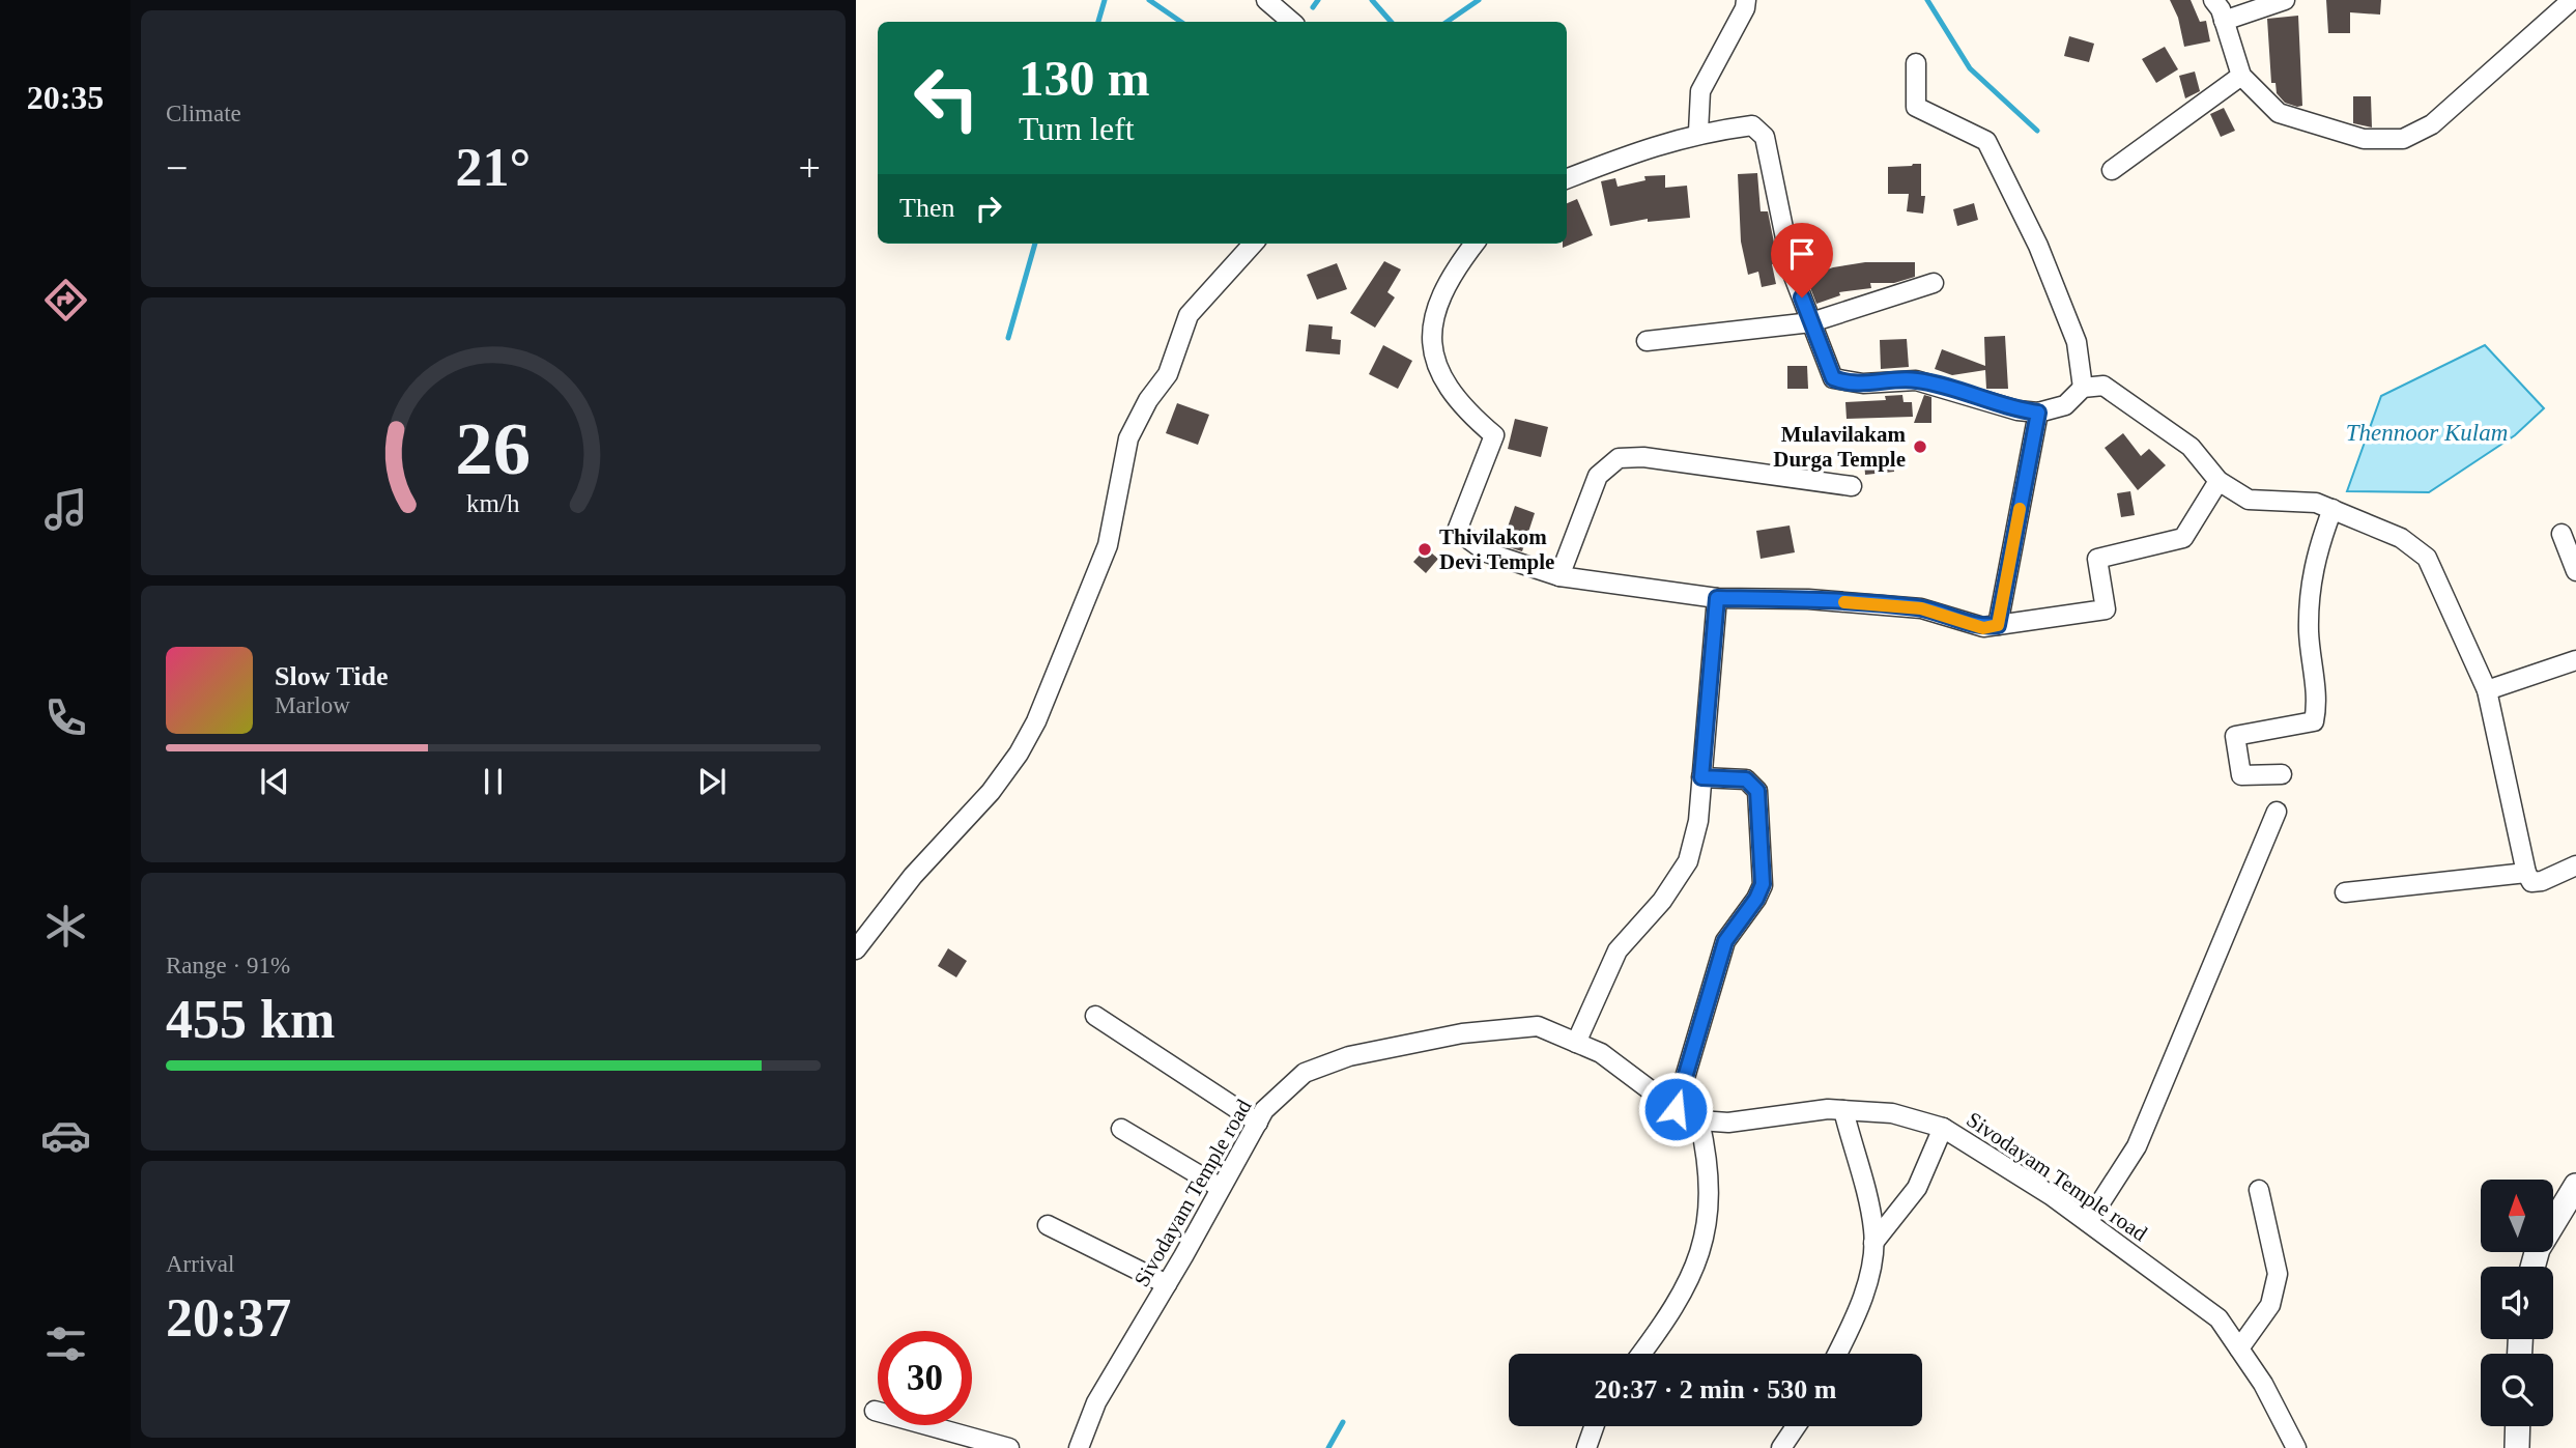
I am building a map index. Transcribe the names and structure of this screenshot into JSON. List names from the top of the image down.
{
  "streets": {
    "street": ["Sivodayam Temple road"]
  },
  "water": ["Thennoor Kulam"],
  "places": ["Mulavilakam Durga Temple", "Thivilakom Devi Temple"],
  "north": "top",
  "page": {
    "tabs": "20:35",
    "tile": [
      "Climate",
      ["Range · 91%", "455 km"],
      ["Arrival", "20:37"]
    ],
    "turn": ["130 m", "Turn left"],
    "heat": ["−", "21°", "+"],
    "then": "Then",
    "song": ["Slow Tide", "Marlow"],
    "limit": "30",
    "trip": "20:37 · 2 min · 530 m",
    "gauge": ["26", "km/h"]
  }
}
